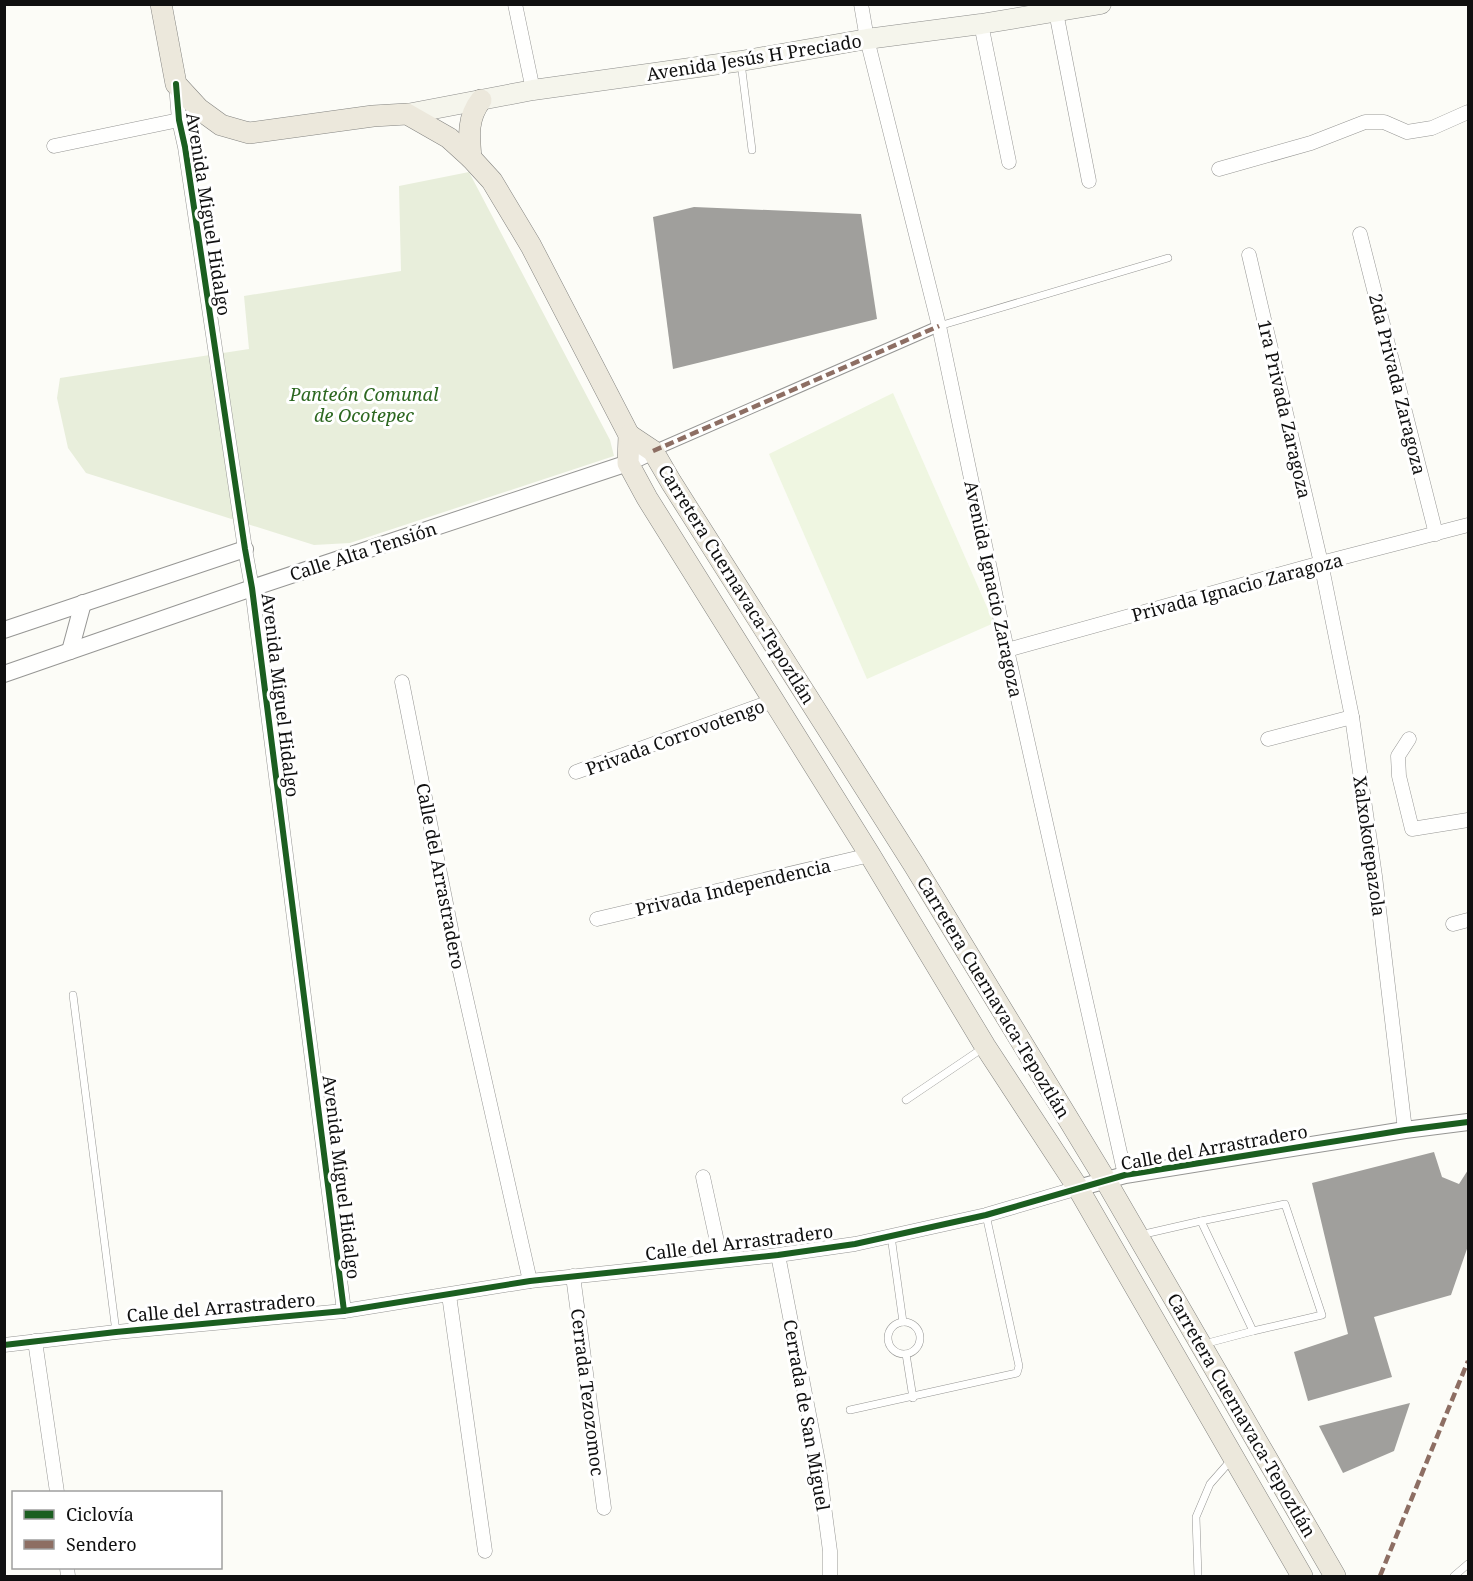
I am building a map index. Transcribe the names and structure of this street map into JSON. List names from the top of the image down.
{
  "streets": {
    "main road": ["Avenida Jesús H Preciado", "Avenida Miguel Hidalgo", "Carretera Cuernavaca-Tepoztlán"],
    "street": [
      "2da Privada Zaragoza",
      "1ra Privada Zaragoza",
      "Calle Alta Tensión",
      "Privada Ignacio Zaragoza",
      "Avenida Ignacio Zaragoza",
      "Privada Corrovotengo",
      "Xalxokotepazola",
      "Calle del Arrastradero",
      "Privada Independencia",
      "Cerrada Tezozomoc",
      "Cerrada de San Miguel"
    ]
  },
  "crossings": [
    ["Avenida Jesús H Preciado", "Carretera Cuernavaca-Tepoztlán"],
    ["Avenida Jesús H Preciado", "Avenida Ignacio Zaragoza"],
    ["Avenida Miguel Hidalgo", "Calle Alta Tensión"],
    ["Avenida Miguel Hidalgo", "Calle del Arrastradero"],
    ["2da Privada Zaragoza", "Privada Ignacio Zaragoza"],
    ["1ra Privada Zaragoza", "Privada Ignacio Zaragoza"],
    ["1ra Privada Zaragoza", "Xalxokotepazola"],
    ["Calle Alta Tensión", "Carretera Cuernavaca-Tepoztlán"],
    ["Carretera Cuernavaca-Tepoztlán", "Avenida Ignacio Zaragoza"],
    ["Carretera Cuernavaca-Tepoztlán", "Privada Corrovotengo"],
    ["Carretera Cuernavaca-Tepoztlán", "Calle del Arrastradero"],
    ["Carretera Cuernavaca-Tepoztlán", "Privada Independencia"],
    ["Privada Ignacio Zaragoza", "Avenida Ignacio Zaragoza"],
    ["Privada Ignacio Zaragoza", "Xalxokotepazola"],
    ["Avenida Ignacio Zaragoza", "Calle del Arrastradero"],
    ["Xalxokotepazola", "Calle del Arrastradero"],
    ["Calle del Arrastradero", "Cerrada Tezozomoc"],
    ["Calle del Arrastradero", "Cerrada de San Miguel"]
  ],
  "parks": ["Panteón Comunal de Ocotepec"],
  "legend": ["Ciclovía", "Sendero"]
}
